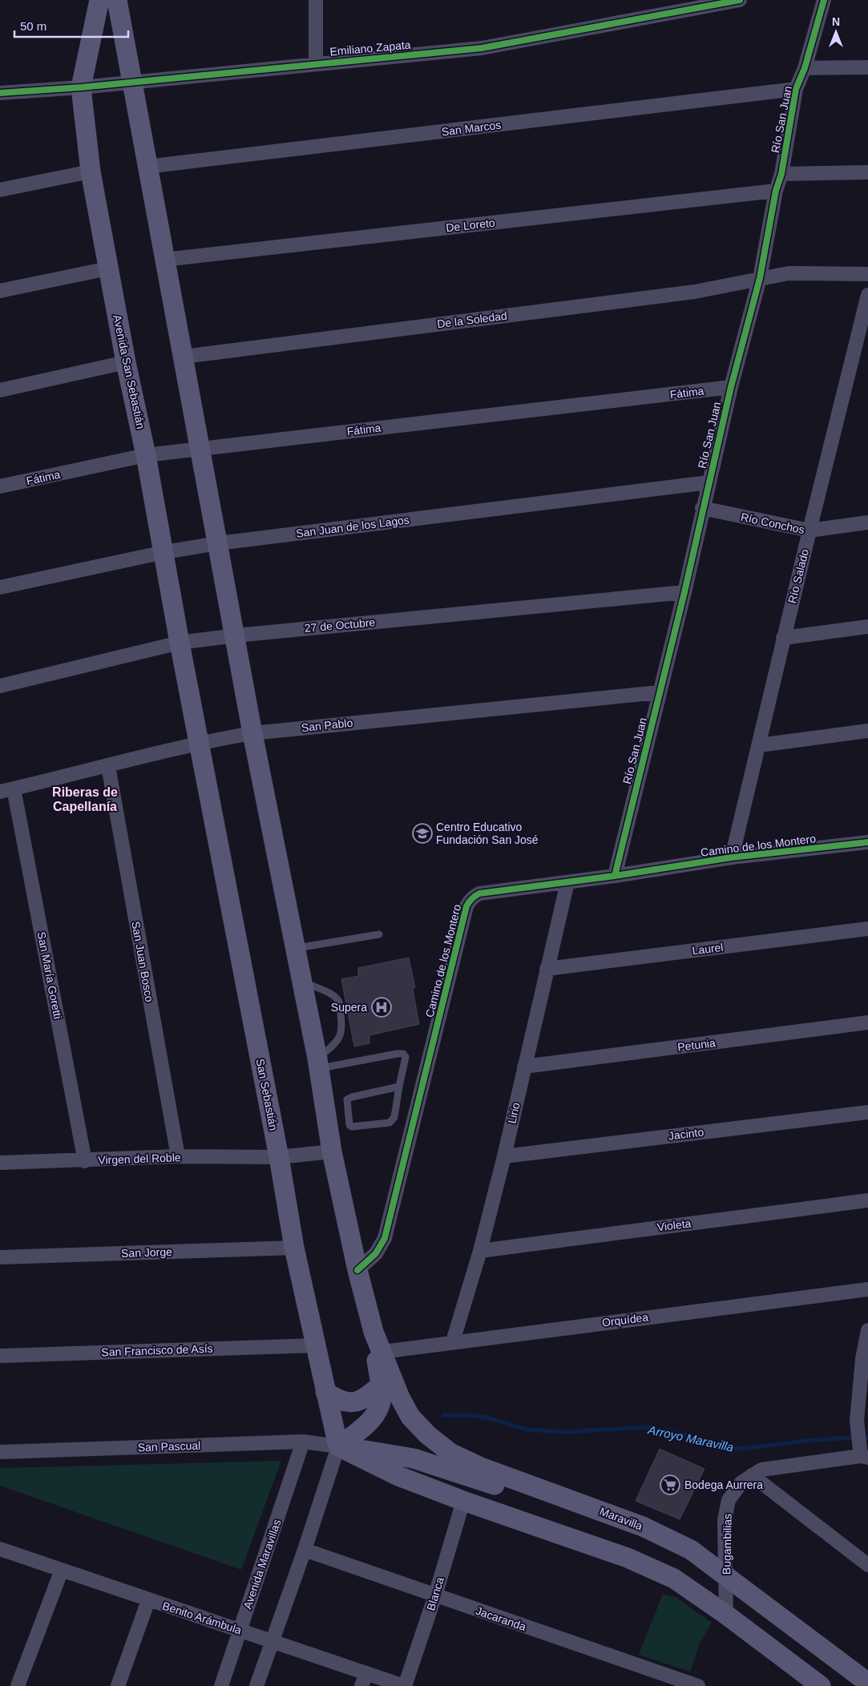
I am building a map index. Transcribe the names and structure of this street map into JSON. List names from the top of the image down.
{
  "streets": {
    "main road": ["Avenida San Sebastián", "San Sebastián", "Maravilla"],
    "street": [
      "Emiliano Zapata",
      "Río San Juan",
      "San Marcos",
      "De Loreto",
      "De la Soledad",
      "Fátima",
      "Río Conchos",
      "San Juan de los Lagos",
      "Río Salado",
      "27 de Octubre",
      "San Pablo",
      "Camino de los Montero",
      "Laurel",
      "San Juan Bosco",
      "San María Goretti",
      "Petunia",
      "Lirio",
      "Jacinto",
      "Virgen del Roble",
      "Violeta",
      "San Jorge",
      "Orquídea",
      "San Francisco de Asís",
      "San Pascual",
      "Bugambilias",
      "Avenida Maravillas",
      "Blanca",
      "Benito Arámbula",
      "Jacaranda"
    ]
  },
  "crossings": [
    ["Emiliano Zapata", "Avenida San Sebastián"],
    ["Río San Juan", "San Marcos"],
    ["Río San Juan", "De Loreto"],
    ["Río San Juan", "De la Soledad"],
    ["Río San Juan", "Fátima"],
    ["Río San Juan", "Río Conchos"],
    ["Río San Juan", "San Juan de los Lagos"],
    ["Río San Juan", "27 de Octubre"],
    ["Río San Juan", "San Pablo"],
    ["Río San Juan", "Camino de los Montero"],
    ["Avenida San Sebastián", "Fátima"],
    ["Avenida San Sebastián", "San Juan de los Lagos"],
    ["Avenida San Sebastián", "27 de Octubre"],
    ["Avenida San Sebastián", "San Pablo"],
    ["Avenida San Sebastián", "San Sebastián"],
    ["Río Conchos", "Río Salado"],
    ["Río Salado", "Camino de los Montero"],
    ["San Pablo", "San Juan Bosco"],
    ["San Pablo", "San María Goretti"],
    ["San Pablo", "San Sebastián"],
    ["Camino de los Montero", "Lirio"],
    ["Laurel", "Lirio"],
    ["San Juan Bosco", "Virgen del Roble"],
    ["San María Goretti", "Virgen del Roble"],
    ["Petunia", "Lirio"],
    ["San Sebastián", "Virgen del Roble"],
    ["San Sebastián", "San Jorge"],
    ["San Sebastián", "San Francisco de Asís"],
    ["San Sebastián", "San Pascual"],
    ["Lirio", "Jacinto"],
    ["Lirio", "Violeta"],
    ["Lirio", "Orquídea"],
    ["Orquídea", "Maravilla"],
    ["San Pascual", "Avenida Maravillas"],
    ["Maravilla", "Bugambilias"],
    ["Avenida Maravillas", "Benito Arámbula"],
    ["Blanca", "Benito Arámbula"],
    ["Blanca", "Jacaranda"]
  ],
  "districts": ["Riberas de Capellanía"],
  "water": ["Arroyo Maravilla"],
  "places": {
    "school or university": ["Centro Educativo Fundación San José"],
    "hospital": ["Supera"],
    "supermarket": ["Bodega Aurrera"]
  },
  "scale_bar": "50 m",
  "north": "top"
}
